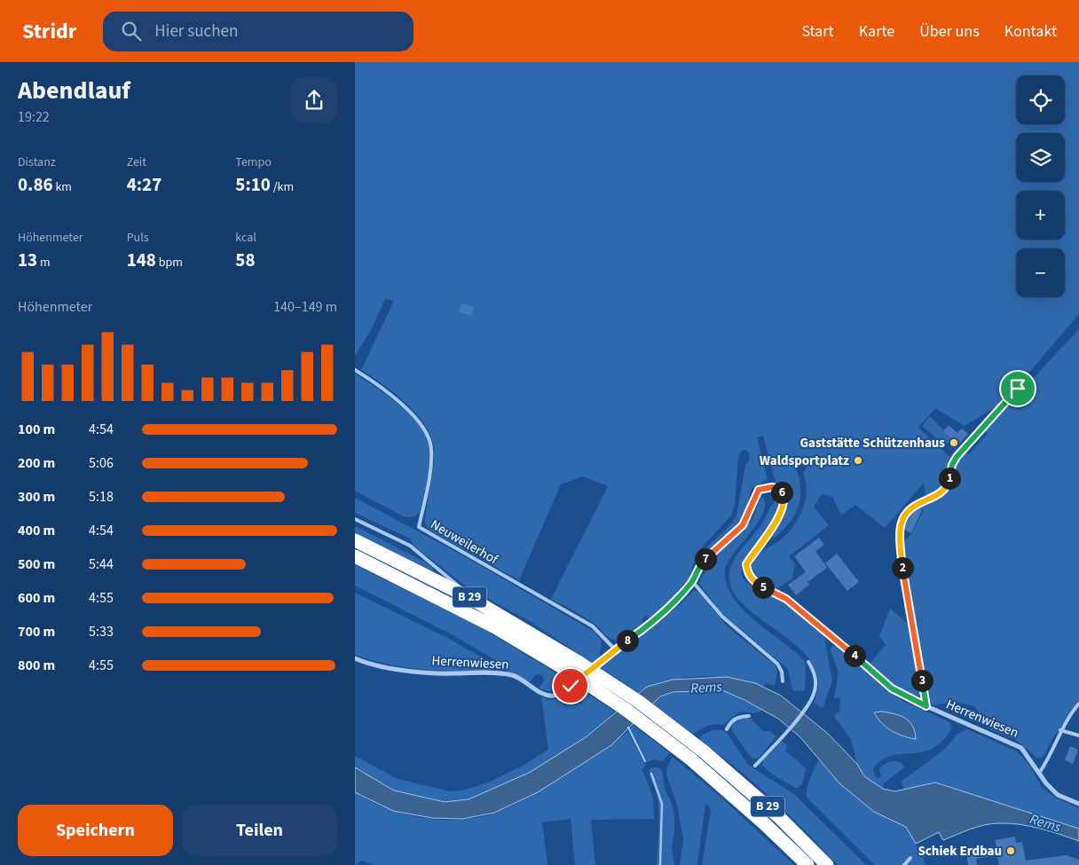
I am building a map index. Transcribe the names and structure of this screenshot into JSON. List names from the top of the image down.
{
  "streets": {
    "highway": ["B 29"],
    "street": ["Herrenwiesen"],
    "lane": ["Neuweilerhof"]
  },
  "crossings": [
    ["Neuweilerhof", "Herrenwiesen"]
  ],
  "water": ["Rems"],
  "places": ["Gaststätte Schützenhaus", "Waldsportplatz", "Schiek Erdbau"],
  "page": {
    "header": "Stridr",
    "search": "Hier suchen",
    "nav": [
      "Start",
      "Karte",
      "Über uns",
      "Kontakt"
    ],
    "heading": ["Abendlauf", "19:22"],
    "map_buttons": ["+", "−"],
    "stats": [
      ["Distanz", "0.86 km"],
      ["Zeit", "4:27"],
      ["Tempo", "5:10 /km"],
      ["Höhenmeter", "13 m"],
      ["Puls", "148 bpm"],
      ["kcal", "58"]
    ],
    "chart": ["Höhenmeter", "140–149 m"],
    "list": [
      {
        "name": "100 m",
        "note": "4:54"
      },
      {
        "name": "200 m",
        "note": "5:06"
      },
      {
        "name": "300 m",
        "note": "5:18"
      },
      {
        "name": "400 m",
        "note": "4:54"
      },
      {
        "name": "500 m",
        "note": "5:44"
      },
      {
        "name": "600 m",
        "note": "4:55"
      },
      {
        "name": "700 m",
        "note": "5:33"
      },
      {
        "name": "800 m",
        "note": "4:55"
      }
    ],
    "pins": [
      "1",
      "6",
      "7",
      "2",
      "5",
      "8",
      "4",
      "3"
    ],
    "buttons": ["Speichern", "Teilen"]
  }
}
